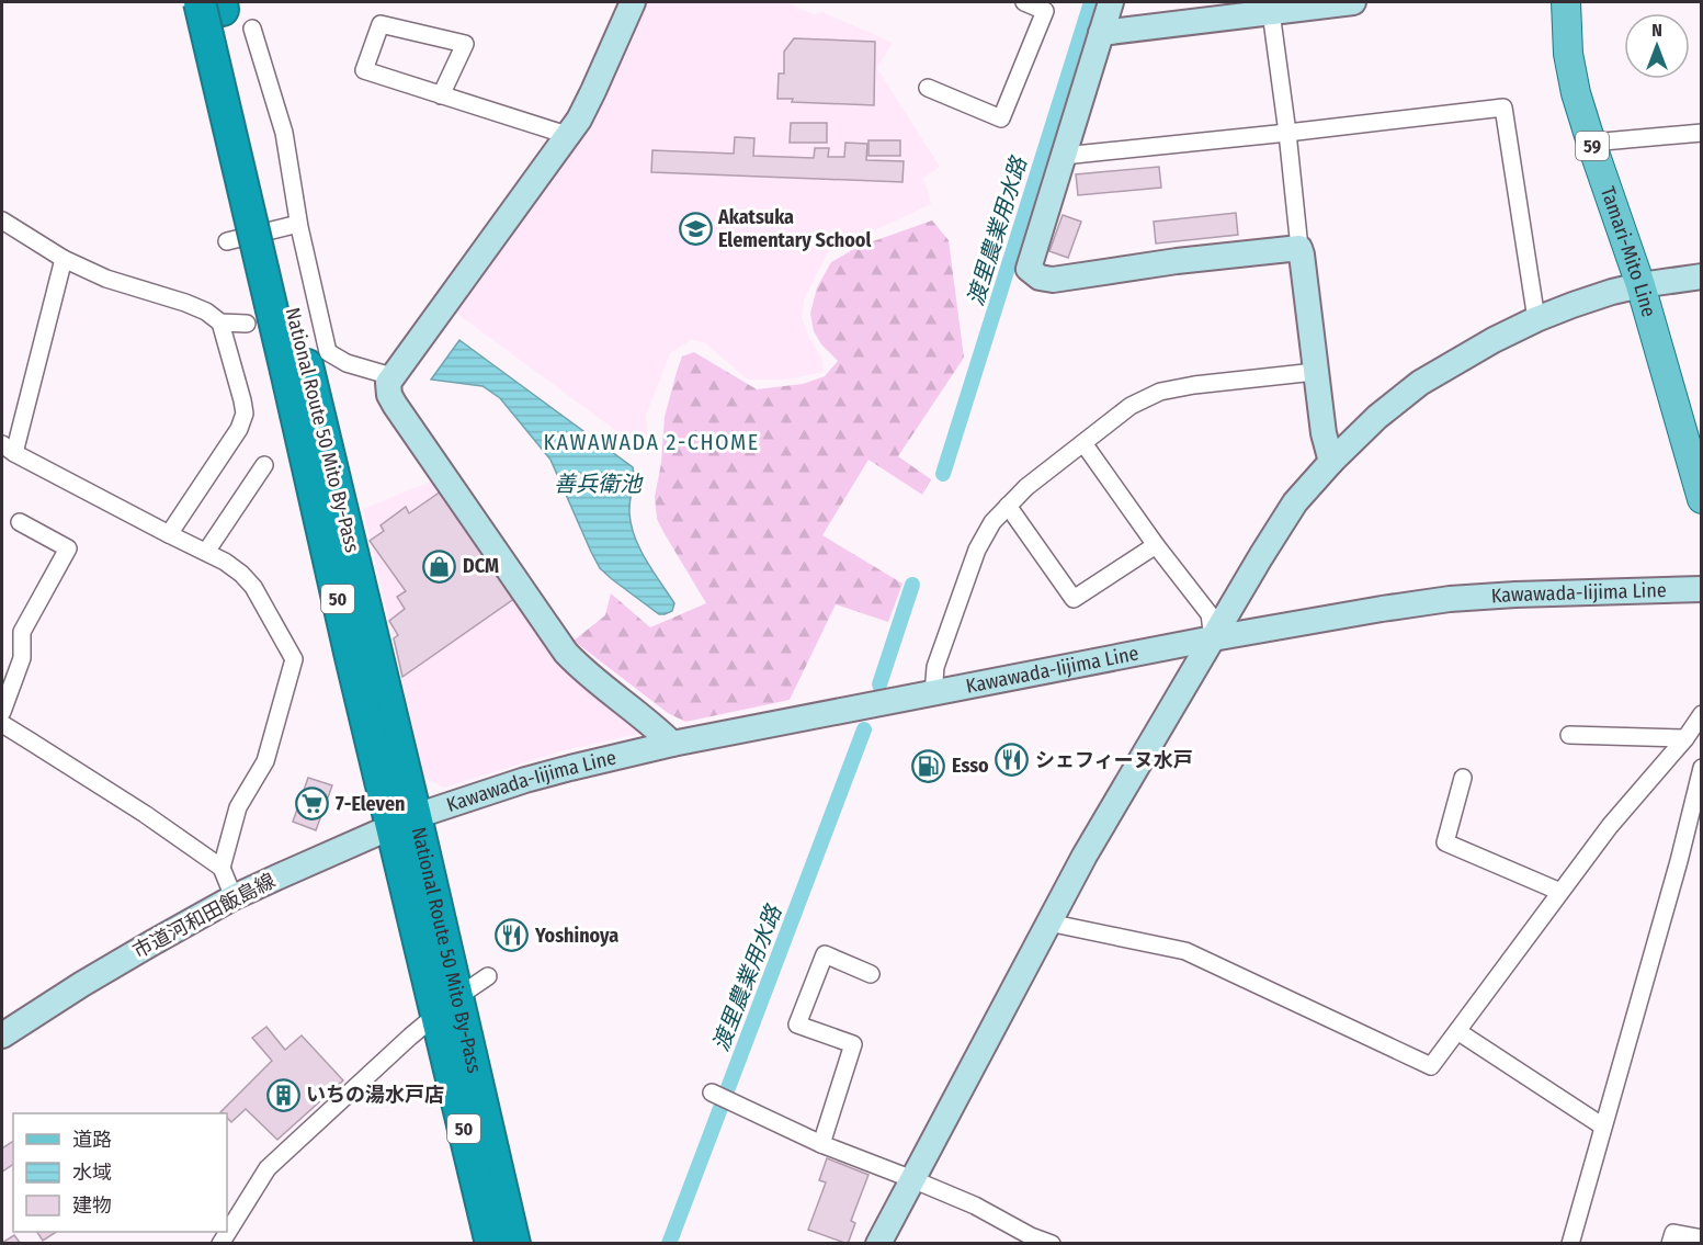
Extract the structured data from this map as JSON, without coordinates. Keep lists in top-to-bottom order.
{
  "streets": {
    "highway": ["National Route 50 Mito By-Pass", "50"],
    "main road": ["59", "Tamari-Mito Line"],
    "street": ["Kawawada-Iijima Line", "市道河和田飯島線"]
  },
  "crossings": [
    ["National Route 50 Mito By-Pass", "Kawawada-Iijima Line"],
    ["National Route 50 Mito By-Pass", "市道河和田飯島線"],
    ["Kawawada-Iijima Line", "市道河和田飯島線"]
  ],
  "districts": ["KAWAWADA 2-CHOME"],
  "water": ["渡里農業用水路", "善兵衛池"],
  "places": {
    "school or university": ["Akatsuka Elementary School"],
    "shop": ["DCM"],
    "restaurant": ["シェフィーヌ水戸", "Yoshinoya"],
    "fuel station": ["Esso"],
    "supermarket": ["7-Eleven"],
    "building": ["いちの湯水戸店"]
  },
  "legend": ["道路", "水域", "建物"],
  "north": "top"
}
